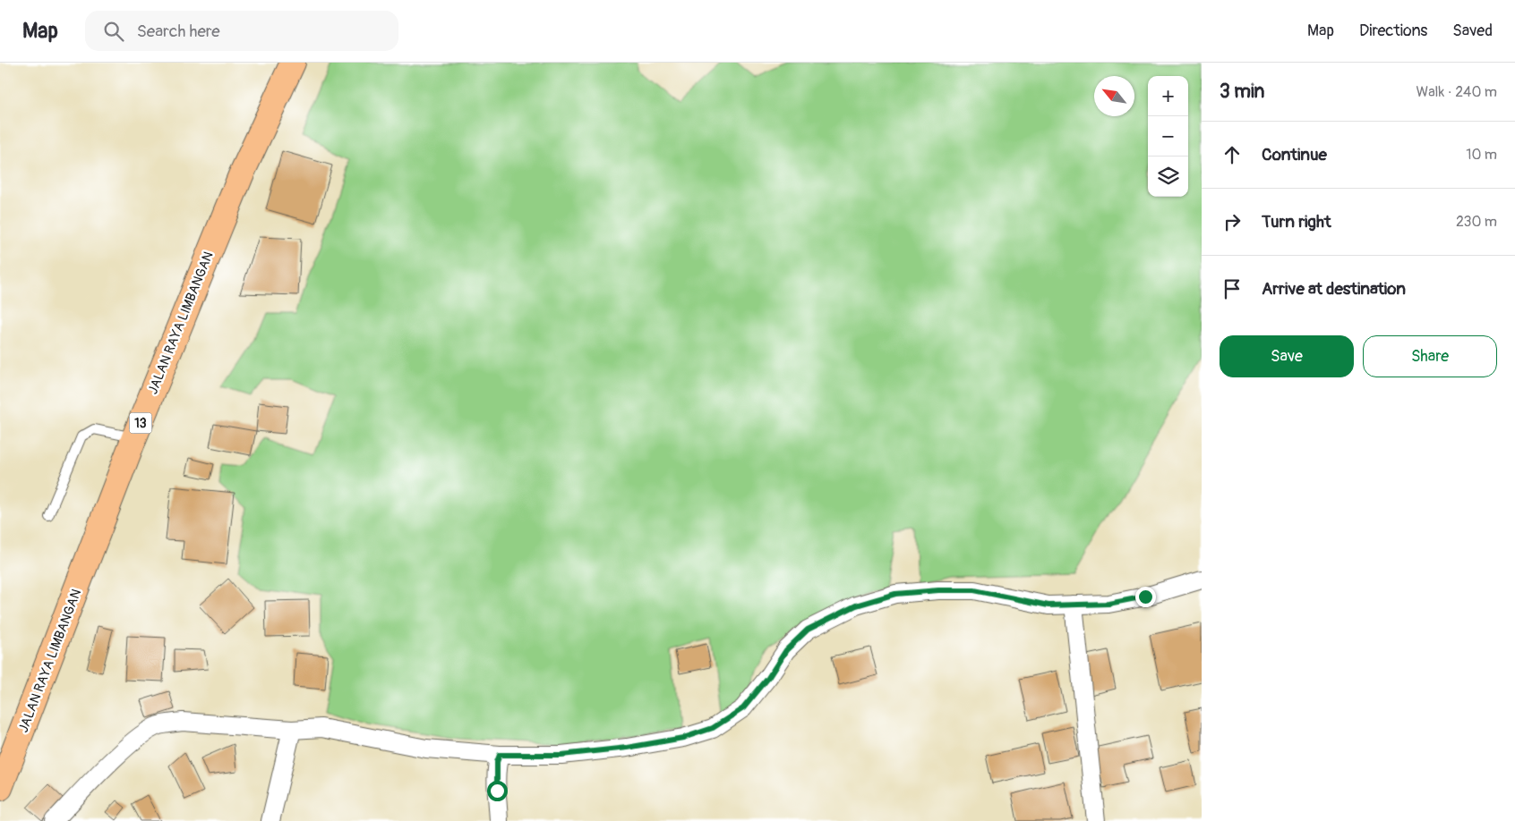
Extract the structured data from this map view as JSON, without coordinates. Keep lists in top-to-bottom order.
{
  "streets": {
    "highway": ["JALAN RAYA LIMBANGAN", "13"]
  },
  "north": "top left",
  "page": {
    "header": "Map",
    "search": "Search here",
    "nav": ["Map", "Directions", "Saved"],
    "heading": ["3 min", "Walk · 240 m"],
    "map_buttons": ["+", "−"],
    "list": [
      ["Continue", "10 m"],
      ["Turn right", "230 m"],
      "Arrive at destination"
    ],
    "buttons": ["Save", "Share"]
  }
}
